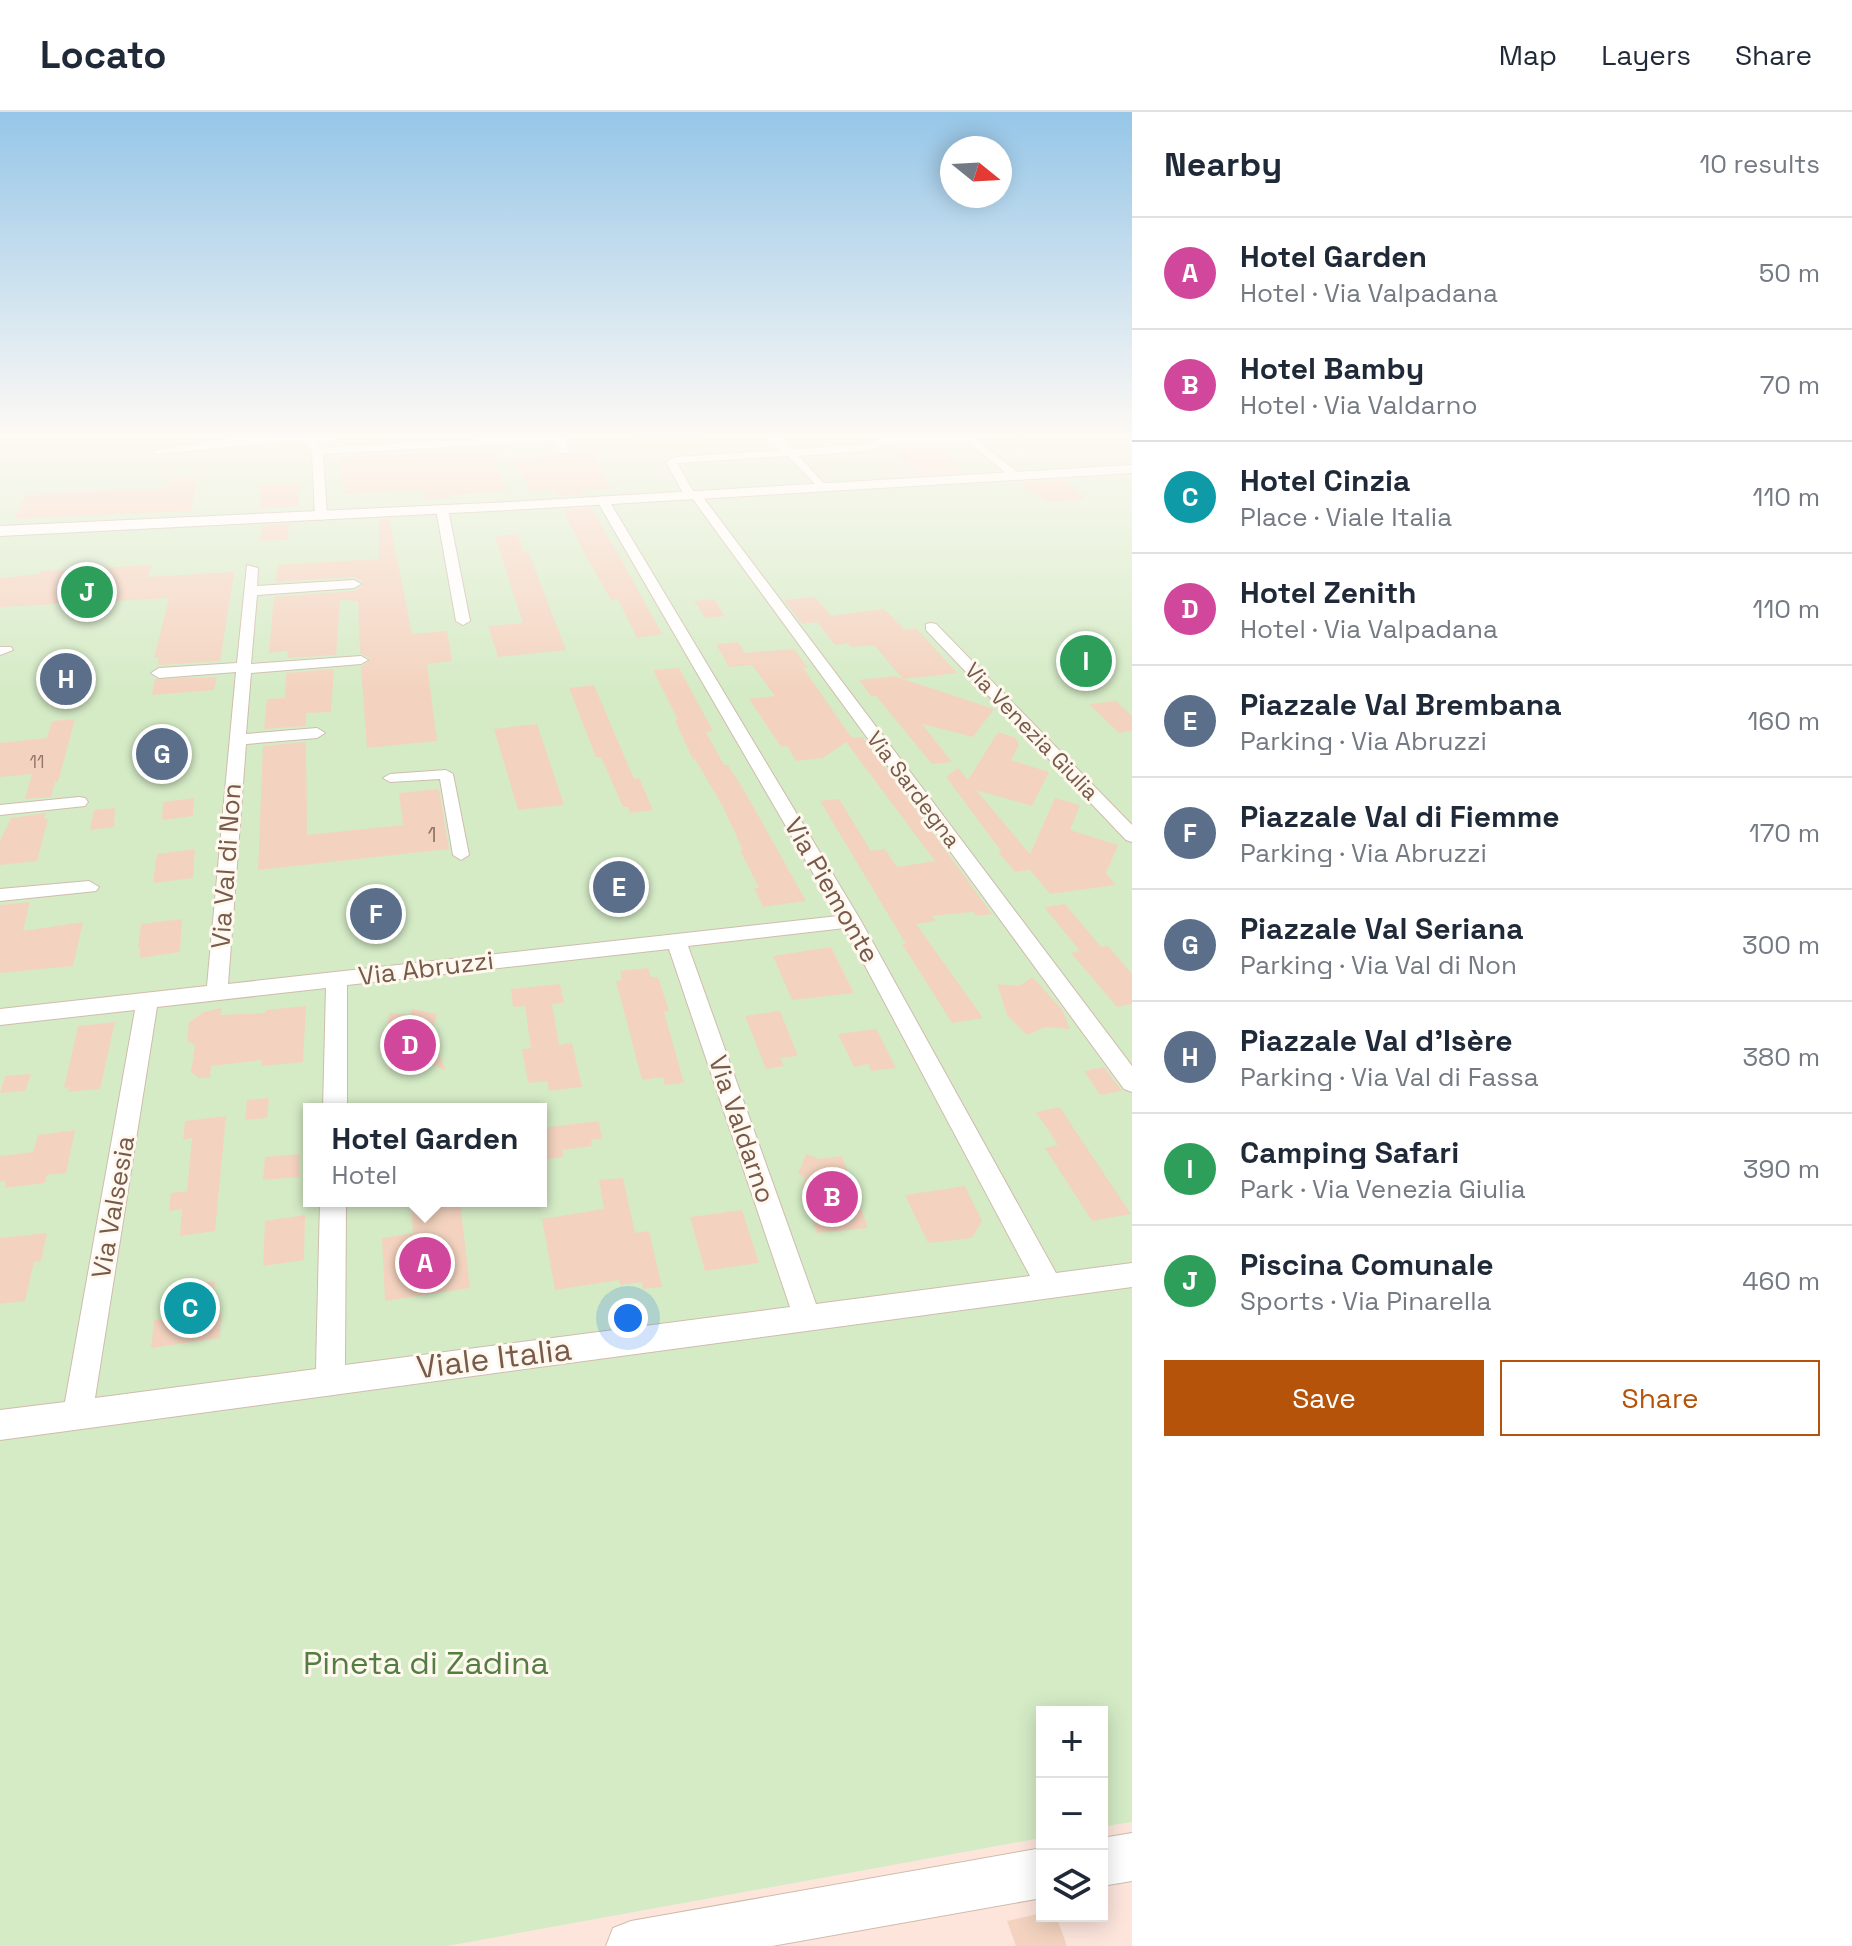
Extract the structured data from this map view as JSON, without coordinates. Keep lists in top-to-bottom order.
{
  "streets": {
    "street": [
      "Via Venezia Giulia",
      "Via Sardegna",
      "Via Val di Non",
      "Via Piemonte",
      "Via Abruzzi",
      "Via Valdarno",
      "Via Valsesia",
      "Viale Italia"
    ]
  },
  "crossings": [
    ["Via Val di Non", "Via Abruzzi"],
    ["Via Piemonte", "Via Abruzzi"],
    ["Via Piemonte", "Viale Italia"],
    ["Via Abruzzi", "Via Valdarno"],
    ["Via Abruzzi", "Via Valsesia"],
    ["Via Valdarno", "Viale Italia"],
    ["Via Valsesia", "Viale Italia"]
  ],
  "parks": ["Pineta di Zadina"],
  "house_numbers": ["11", "1"],
  "north": "right",
  "page": {
    "header": "Locato",
    "nav": ["Map", "Layers", "Share"],
    "heading": ["Nearby", "10 results"],
    "list": [
      {
        "mark": "A",
        "name": "Hotel Garden",
        "note": "Hotel · Via Valpadana",
        "value": "50 m"
      },
      {
        "mark": "B",
        "name": "Hotel Bamby",
        "note": "Hotel · Via Valdarno",
        "value": "70 m"
      },
      {
        "mark": "C",
        "name": "Hotel Cinzia",
        "note": "Place · Viale Italia",
        "value": "110 m"
      },
      {
        "mark": "D",
        "name": "Hotel Zenith",
        "note": "Hotel · Via Valpadana",
        "value": "110 m"
      },
      {
        "mark": "E",
        "name": "Piazzale Val Brembana",
        "note": "Parking · Via Abruzzi",
        "value": "160 m"
      },
      {
        "mark": "F",
        "name": "Piazzale Val di Fiemme",
        "note": "Parking · Via Abruzzi",
        "value": "170 m"
      },
      {
        "mark": "G",
        "name": "Piazzale Val Seriana",
        "note": "Parking · Via Val di Non",
        "value": "300 m"
      },
      {
        "mark": "H",
        "name": "Piazzale Val d'Isère",
        "note": "Parking · Via Val di Fassa",
        "value": "380 m"
      },
      {
        "mark": "I",
        "name": "Camping Safari",
        "note": "Park · Via Venezia Giulia",
        "value": "390 m"
      },
      {
        "mark": "J",
        "name": "Piscina Comunale",
        "note": "Sports · Via Pinarella",
        "value": "460 m"
      }
    ],
    "pins": [
      "J",
      "I",
      "H",
      "G",
      "E",
      "F",
      "D",
      "B",
      "A",
      "C"
    ],
    "popup": ["Hotel Garden", "Hotel"],
    "buttons": ["Save", "Share"],
    "map_buttons": ["+", "−"]
  }
}
